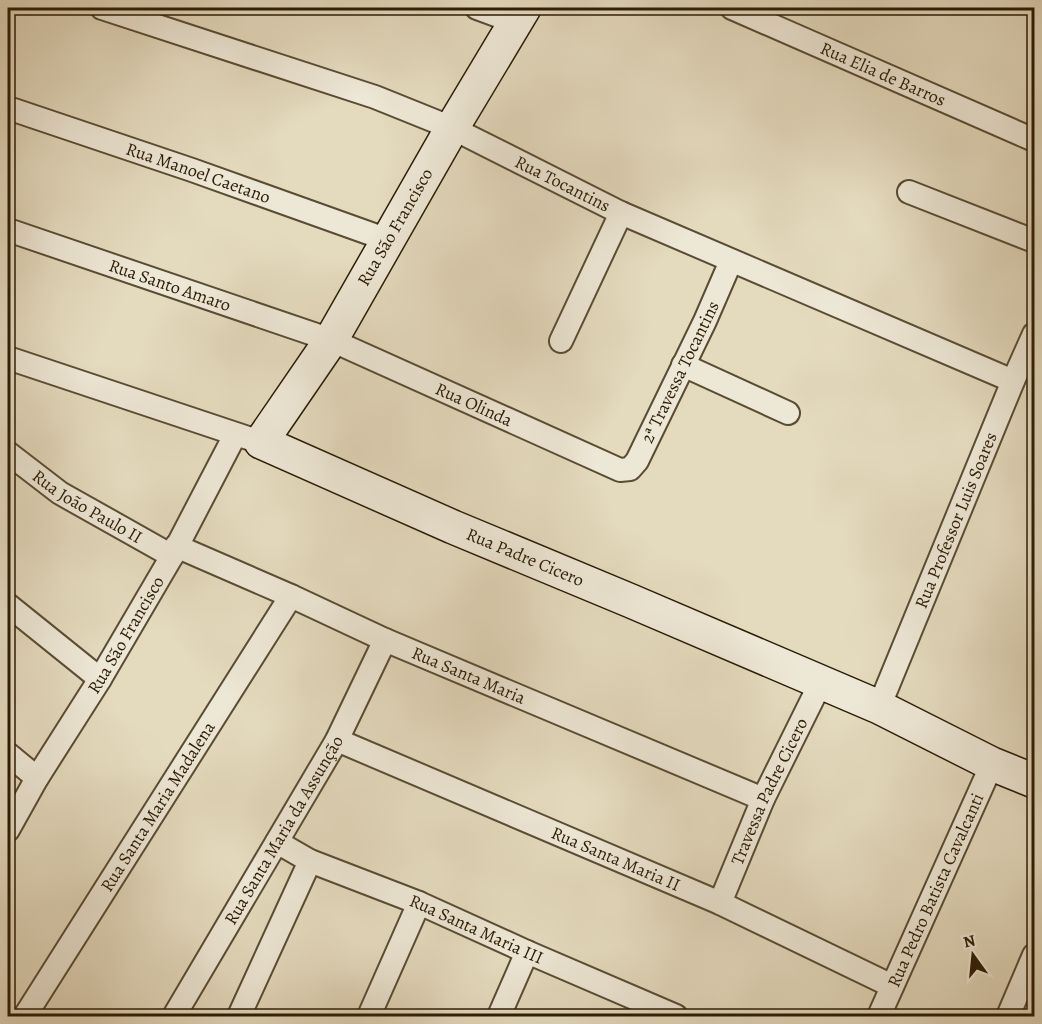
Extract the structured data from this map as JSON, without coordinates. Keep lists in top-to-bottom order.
{
  "streets": {
    "street": [
      "Rua Elia de Barros",
      "Rua Manoel Caetano",
      "Rua Tocantins",
      "Rua São Francisco",
      "Rua Santo Amaro",
      "2ª Travessa Tocantins",
      "Rua Olinda",
      "Rua João Paulo II",
      "Rua Professor Luis Soares",
      "Rua Padre Cicero",
      "Rua Santa Maria",
      "Travessa Padre Cicero",
      "Rua Santa Maria Madalena",
      "Rua Santa Maria da Assunção",
      "Rua Santa Maria II",
      "Rua Pedro Batista Cavalcanti",
      "Rua Santa Maria III"
    ]
  },
  "crossings": [
    ["Rua Manoel Caetano", "Rua São Francisco"],
    ["Rua Tocantins", "Rua São Francisco"],
    ["Rua Tocantins", "2ª Travessa Tocantins"],
    ["Rua Tocantins", "Rua Professor Luis Soares"],
    ["Rua São Francisco", "Rua Santo Amaro"],
    ["Rua São Francisco", "Rua Olinda"],
    ["Rua São Francisco", "Rua João Paulo II"],
    ["Rua São Francisco", "Rua Padre Cicero"],
    ["Rua São Francisco", "Rua Santa Maria"],
    ["Rua Santo Amaro", "Rua Olinda"],
    ["2ª Travessa Tocantins", "Rua Olinda"],
    ["Rua João Paulo II", "Rua Santa Maria"],
    ["Rua Professor Luis Soares", "Rua Padre Cicero"],
    ["Rua Padre Cicero", "Travessa Padre Cicero"],
    ["Rua Padre Cicero", "Rua Pedro Batista Cavalcanti"],
    ["Rua Santa Maria", "Travessa Padre Cicero"],
    ["Rua Santa Maria", "Rua Santa Maria Madalena"],
    ["Rua Santa Maria", "Rua Santa Maria da Assunção"],
    ["Travessa Padre Cicero", "Rua Santa Maria II"],
    ["Rua Santa Maria da Assunção", "Rua Santa Maria II"],
    ["Rua Santa Maria da Assunção", "Rua Santa Maria III"],
    ["Rua Santa Maria II", "Rua Pedro Batista Cavalcanti"]
  ],
  "north": "top"
}
